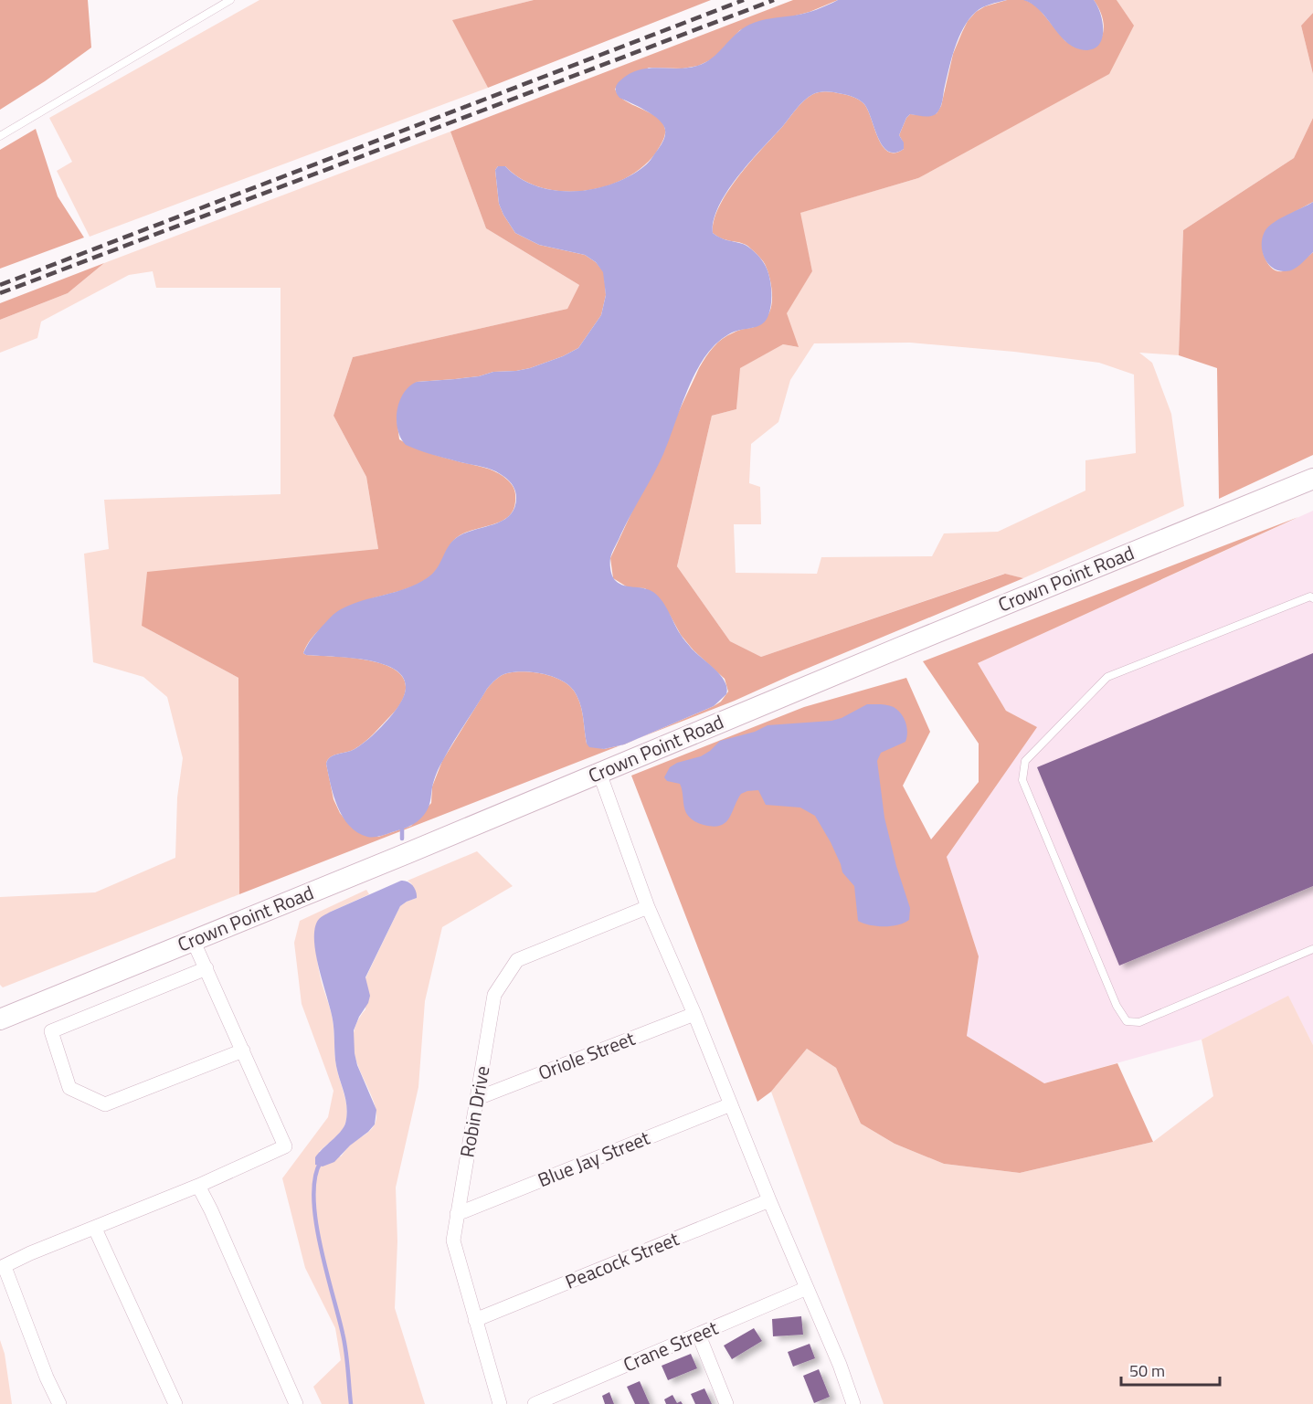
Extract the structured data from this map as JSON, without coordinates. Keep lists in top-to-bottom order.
{
  "streets": {
    "main road": ["Crown Point Road"],
    "street": [
      "Oriole Street",
      "Robin Drive",
      "Blue Jay Street",
      "Peacock Street",
      "Crane Street"
    ]
  },
  "crossings": [
    ["Oriole Street", "Robin Drive"],
    ["Robin Drive", "Blue Jay Street"],
    ["Robin Drive", "Peacock Street"]
  ],
  "scale_bar": "50 m"
}
